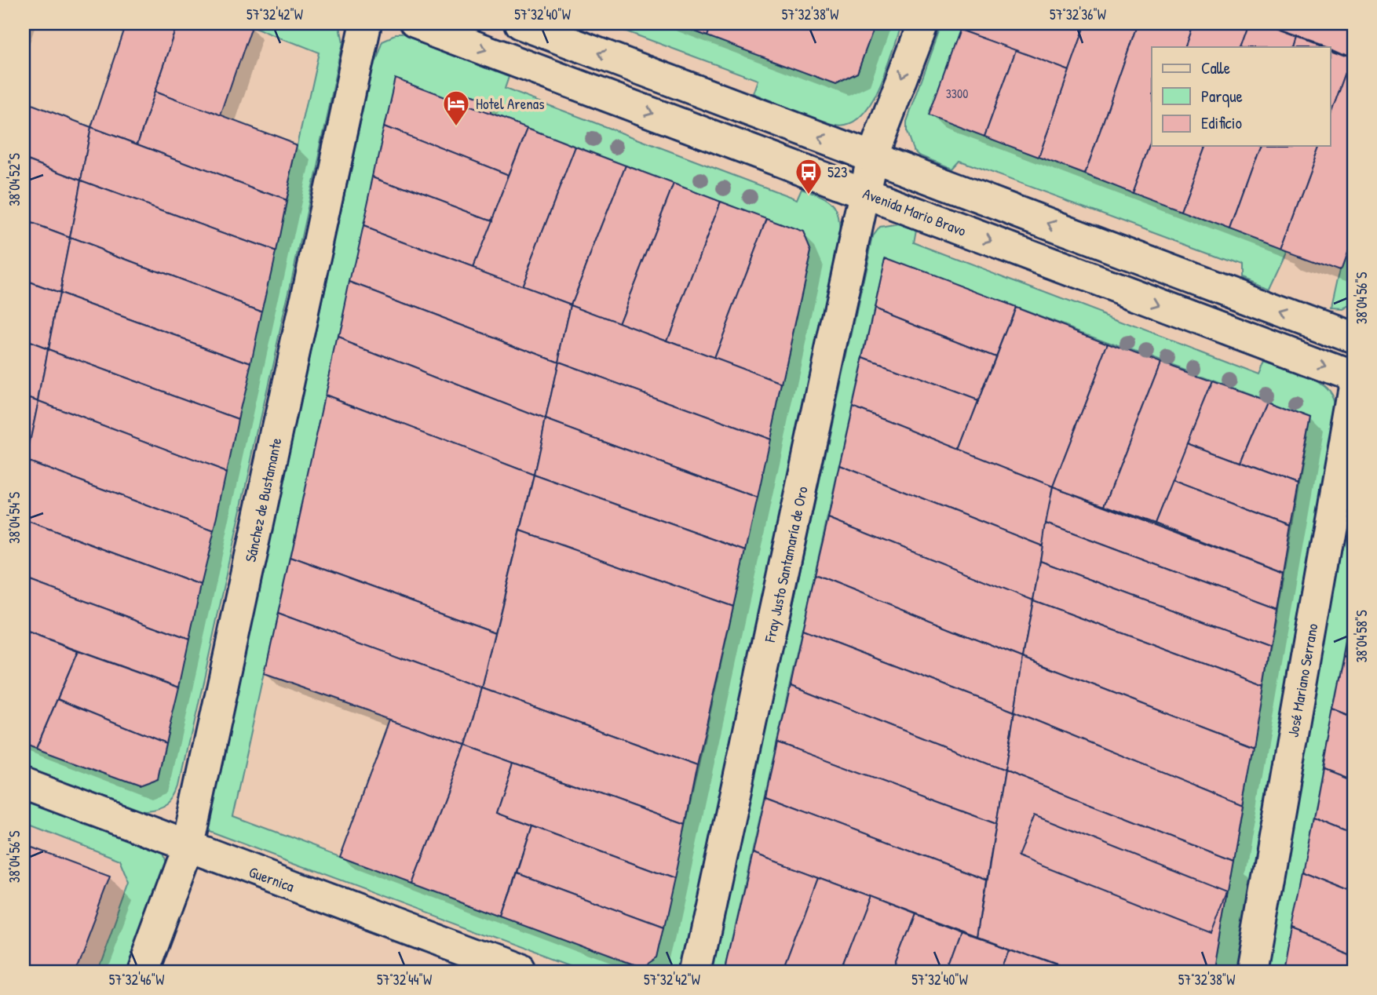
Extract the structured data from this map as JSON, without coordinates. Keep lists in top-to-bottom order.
{
  "streets": {
    "street": [
      "Avenida Mario Bravo",
      "Sánchez de Bustamante",
      "Fray Justo Santamaría de Oro",
      "José Mariano Serrano",
      "Guernica"
    ]
  },
  "crossings": [
    ["Avenida Mario Bravo", "Fray Justo Santamaría de Oro"],
    ["Sánchez de Bustamante", "Guernica"]
  ],
  "places": {
    "hotel": ["Hotel Arenas"],
    "bus stop": ["523"]
  },
  "house_numbers": ["3300"],
  "legend": ["Calle", "Parque", "Edificio"],
  "coordinates": [
    "57°32'42\"W",
    "57°32'40\"W",
    "57°32'38\"W",
    "57°32'36\"W",
    "38°04'52\"S",
    "38°04'56\"S",
    "38°04'54\"S",
    "38°04'58\"S",
    "57°32'46\"W",
    "57°32'44\"W"
  ]
}
